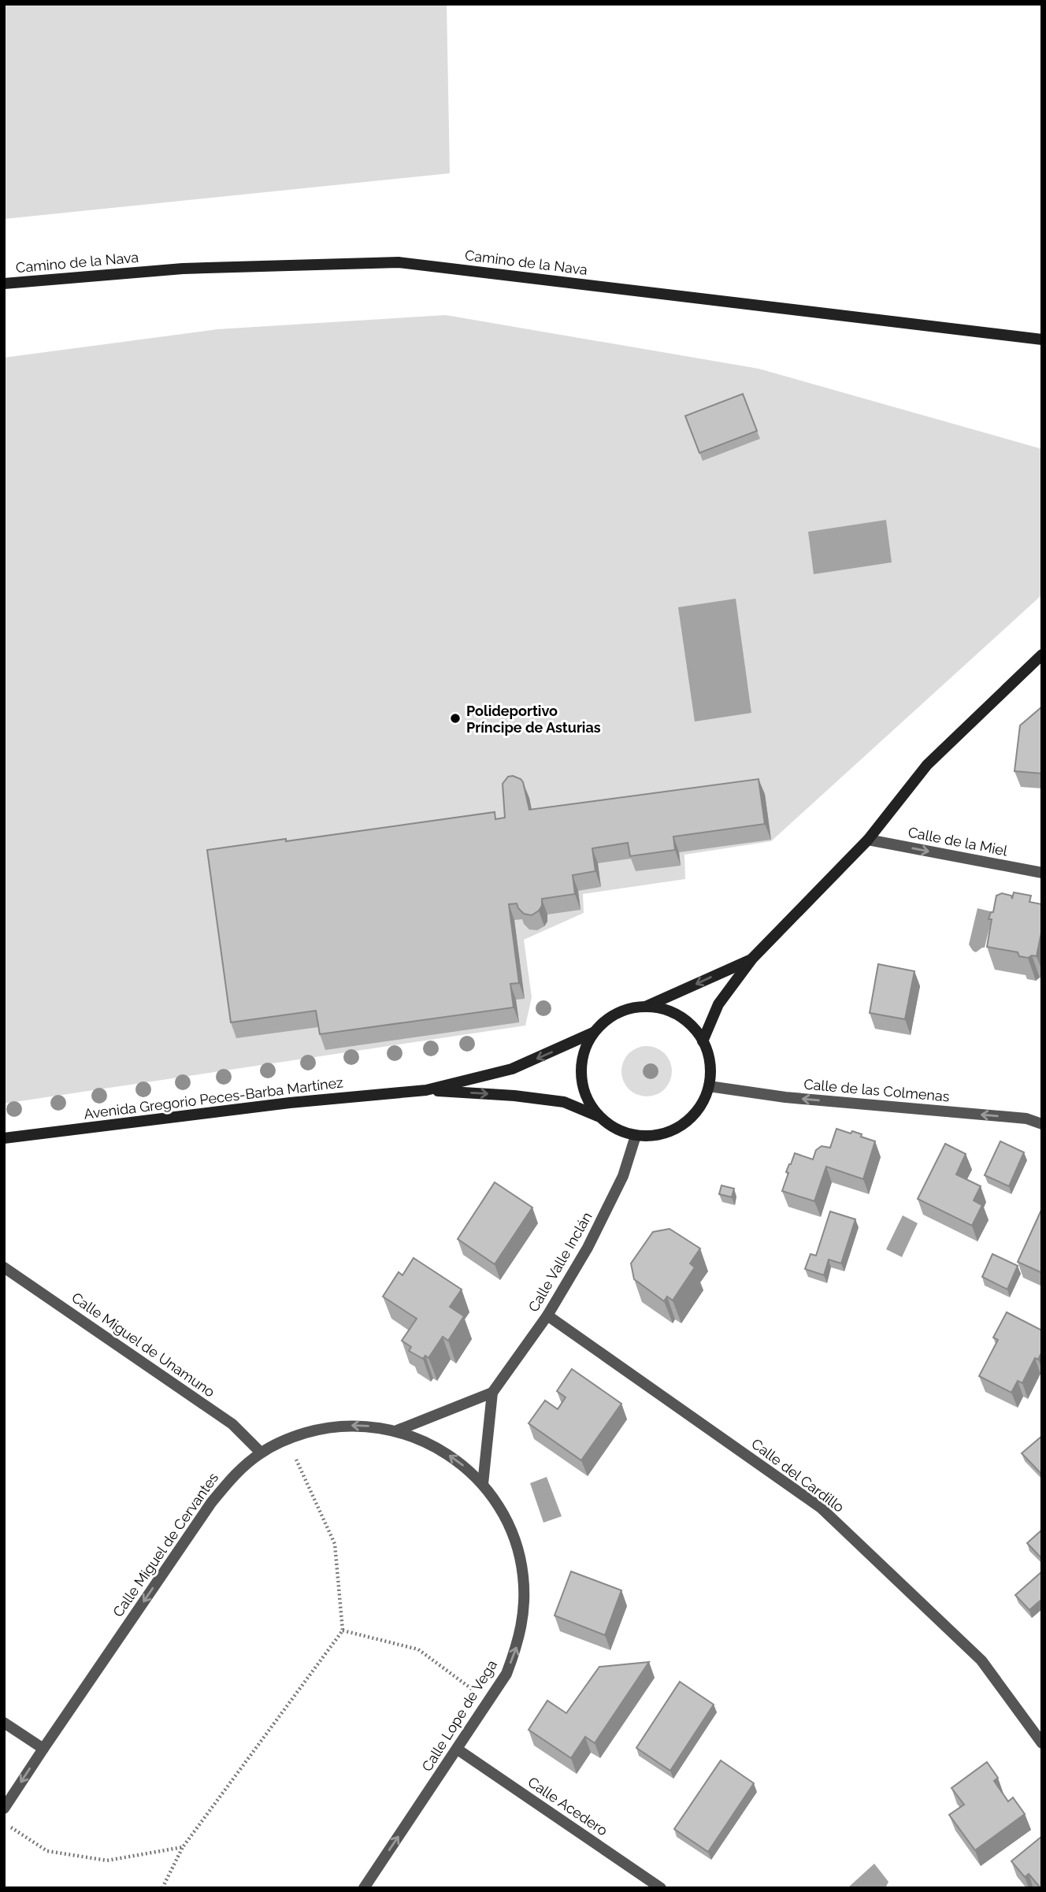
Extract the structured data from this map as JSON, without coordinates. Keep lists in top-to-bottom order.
{
  "streets": {
    "street": [
      "Camino de la Nava",
      "Calle de la Miel",
      "Calle de las Colmenas",
      "Avenida Gregorio Peces-Barba Martínez",
      "Calle Valle Inclán",
      "Calle Miguel de Unamuno",
      "Calle del Cardillo",
      "Calle Miguel de Cervantes",
      "Calle Lope de Vega",
      "Calle Acedero"
    ]
  },
  "crossings": [
    ["Calle de las Colmenas", "Avenida Gregorio Peces-Barba Martínez"],
    ["Calle de las Colmenas", "Calle Valle Inclán"],
    ["Avenida Gregorio Peces-Barba Martínez", "Calle Valle Inclán"],
    ["Calle Valle Inclán", "Calle del Cardillo"],
    ["Calle Valle Inclán", "Calle Lope de Vega"],
    ["Calle Miguel de Unamuno", "Calle Miguel de Cervantes"],
    ["Calle Miguel de Cervantes", "Calle Lope de Vega"],
    ["Calle Lope de Vega", "Calle Acedero"]
  ],
  "one_way": [
    "Calle de la Miel",
    "Calle de las Colmenas",
    "Calle Miguel de Cervantes",
    "Calle Lope de Vega"
  ],
  "places": ["Polideportivo Príncipe de Asturias"]
}
